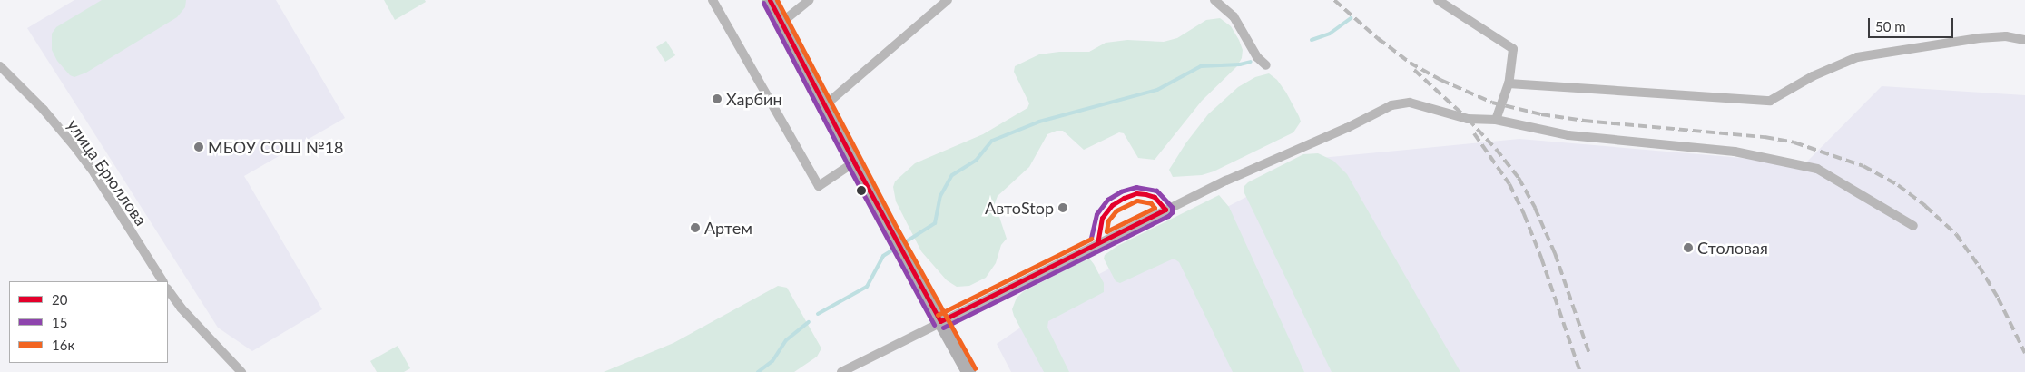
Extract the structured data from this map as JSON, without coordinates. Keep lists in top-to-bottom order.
{
  "streets": {
    "street": ["улица Брюллова"]
  },
  "places": [
    "Харбин",
    "МБОУ СОШ №18",
    "АвтоStop",
    "Артем",
    "Столовая"
  ],
  "lines": ["transit line 20", "transit line 16к", "transit line 15"],
  "legend": ["20", "15", "16к"],
  "scale_bar": "50 m"
}
